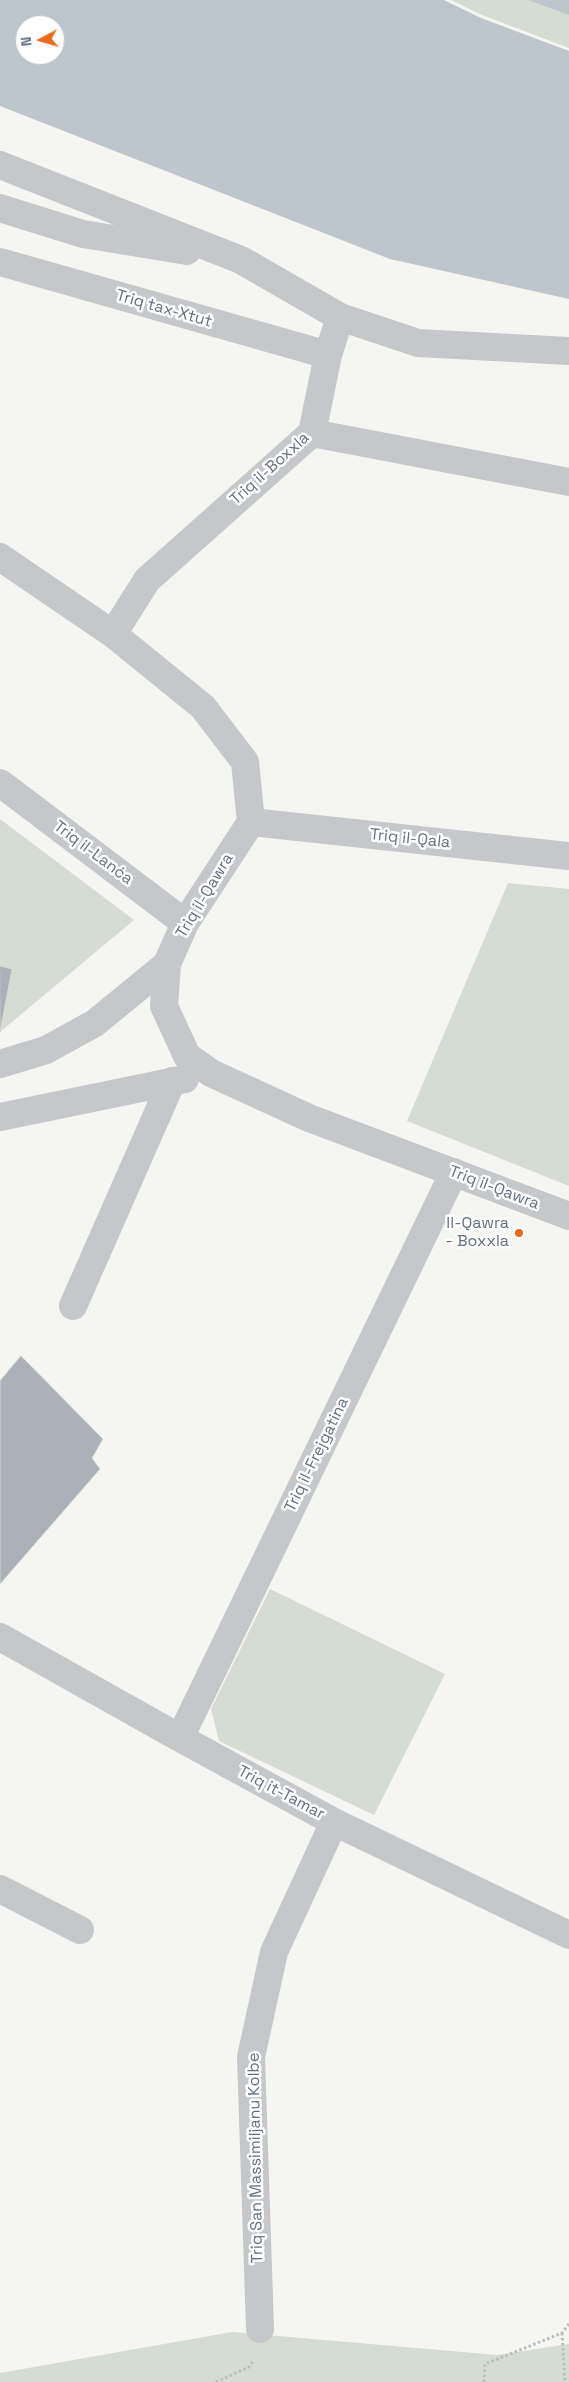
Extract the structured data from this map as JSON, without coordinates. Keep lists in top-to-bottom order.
{
  "streets": {
    "street": [
      "Triq tax-Xtut",
      "Triq il-Boxxla",
      "Triq il-Qala",
      "Triq il-Lanċa",
      "Triq il-Qawra",
      "Triq il-Frejgatina",
      "Triq it-Tamar",
      "Triq San Massimiljanu Kolbe"
    ]
  },
  "crossings": [
    ["Triq tax-Xtut", "Triq il-Boxxla"],
    ["Triq il-Qala", "Triq il-Qawra"],
    ["Triq il-Lanċa", "Triq il-Qawra"],
    ["Triq il-Qawra", "Triq il-Frejgatina"],
    ["Triq il-Frejgatina", "Triq it-Tamar"],
    ["Triq it-Tamar", "Triq San Massimiljanu Kolbe"]
  ],
  "places": ["Il-Qawra - Boxxla"],
  "north": "left"
}
